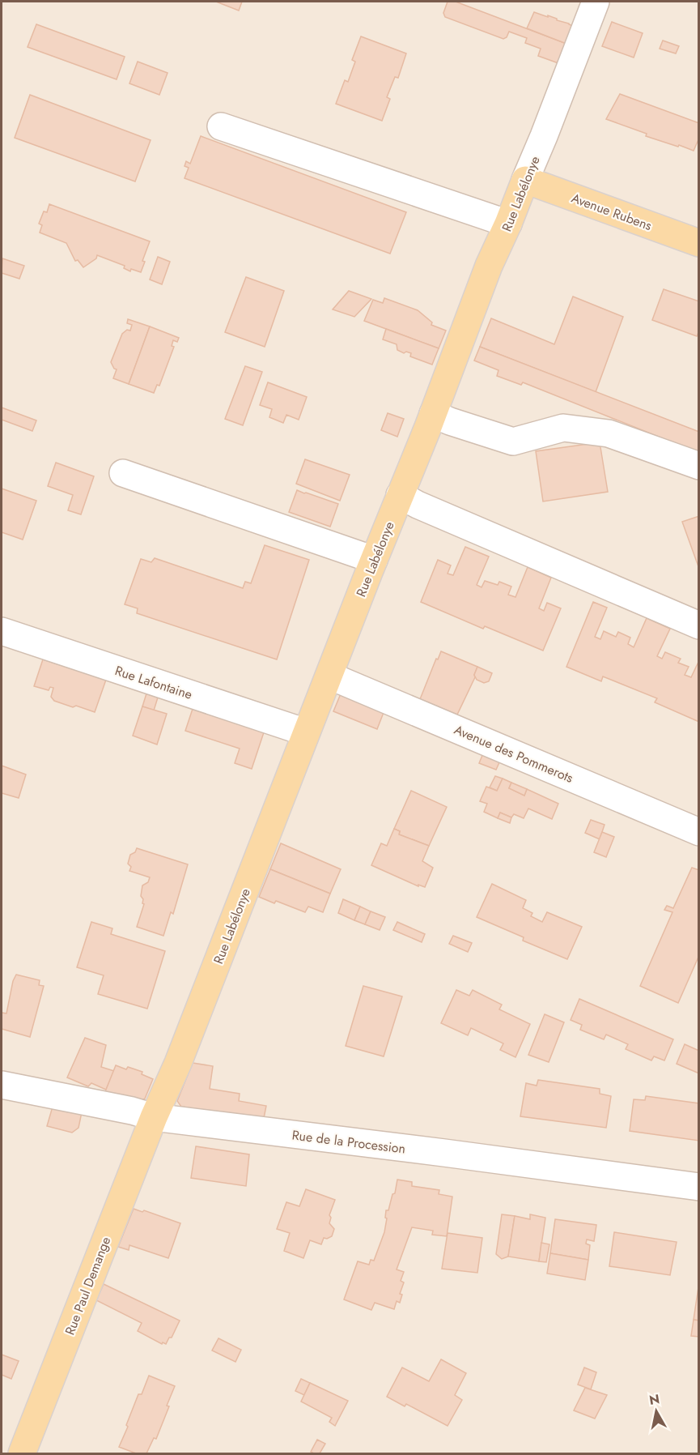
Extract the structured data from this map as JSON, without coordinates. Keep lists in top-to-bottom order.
{
  "streets": {
    "main road": ["Rue Labélonye", "Avenue Rubens", "Rue Paul Demange"],
    "street": ["Rue Lafontaine", "Avenue des Pommerots", "Rue de la Procession"]
  },
  "crossings": [
    ["Rue Labélonye", "Avenue Rubens"],
    ["Rue Labélonye", "Rue Lafontaine"],
    ["Rue Labélonye", "Avenue des Pommerots"],
    ["Rue Labélonye", "Rue de la Procession"],
    ["Rue Labélonye", "Rue Paul Demange"],
    ["Rue de la Procession", "Rue Paul Demange"]
  ],
  "north": "top"
}
